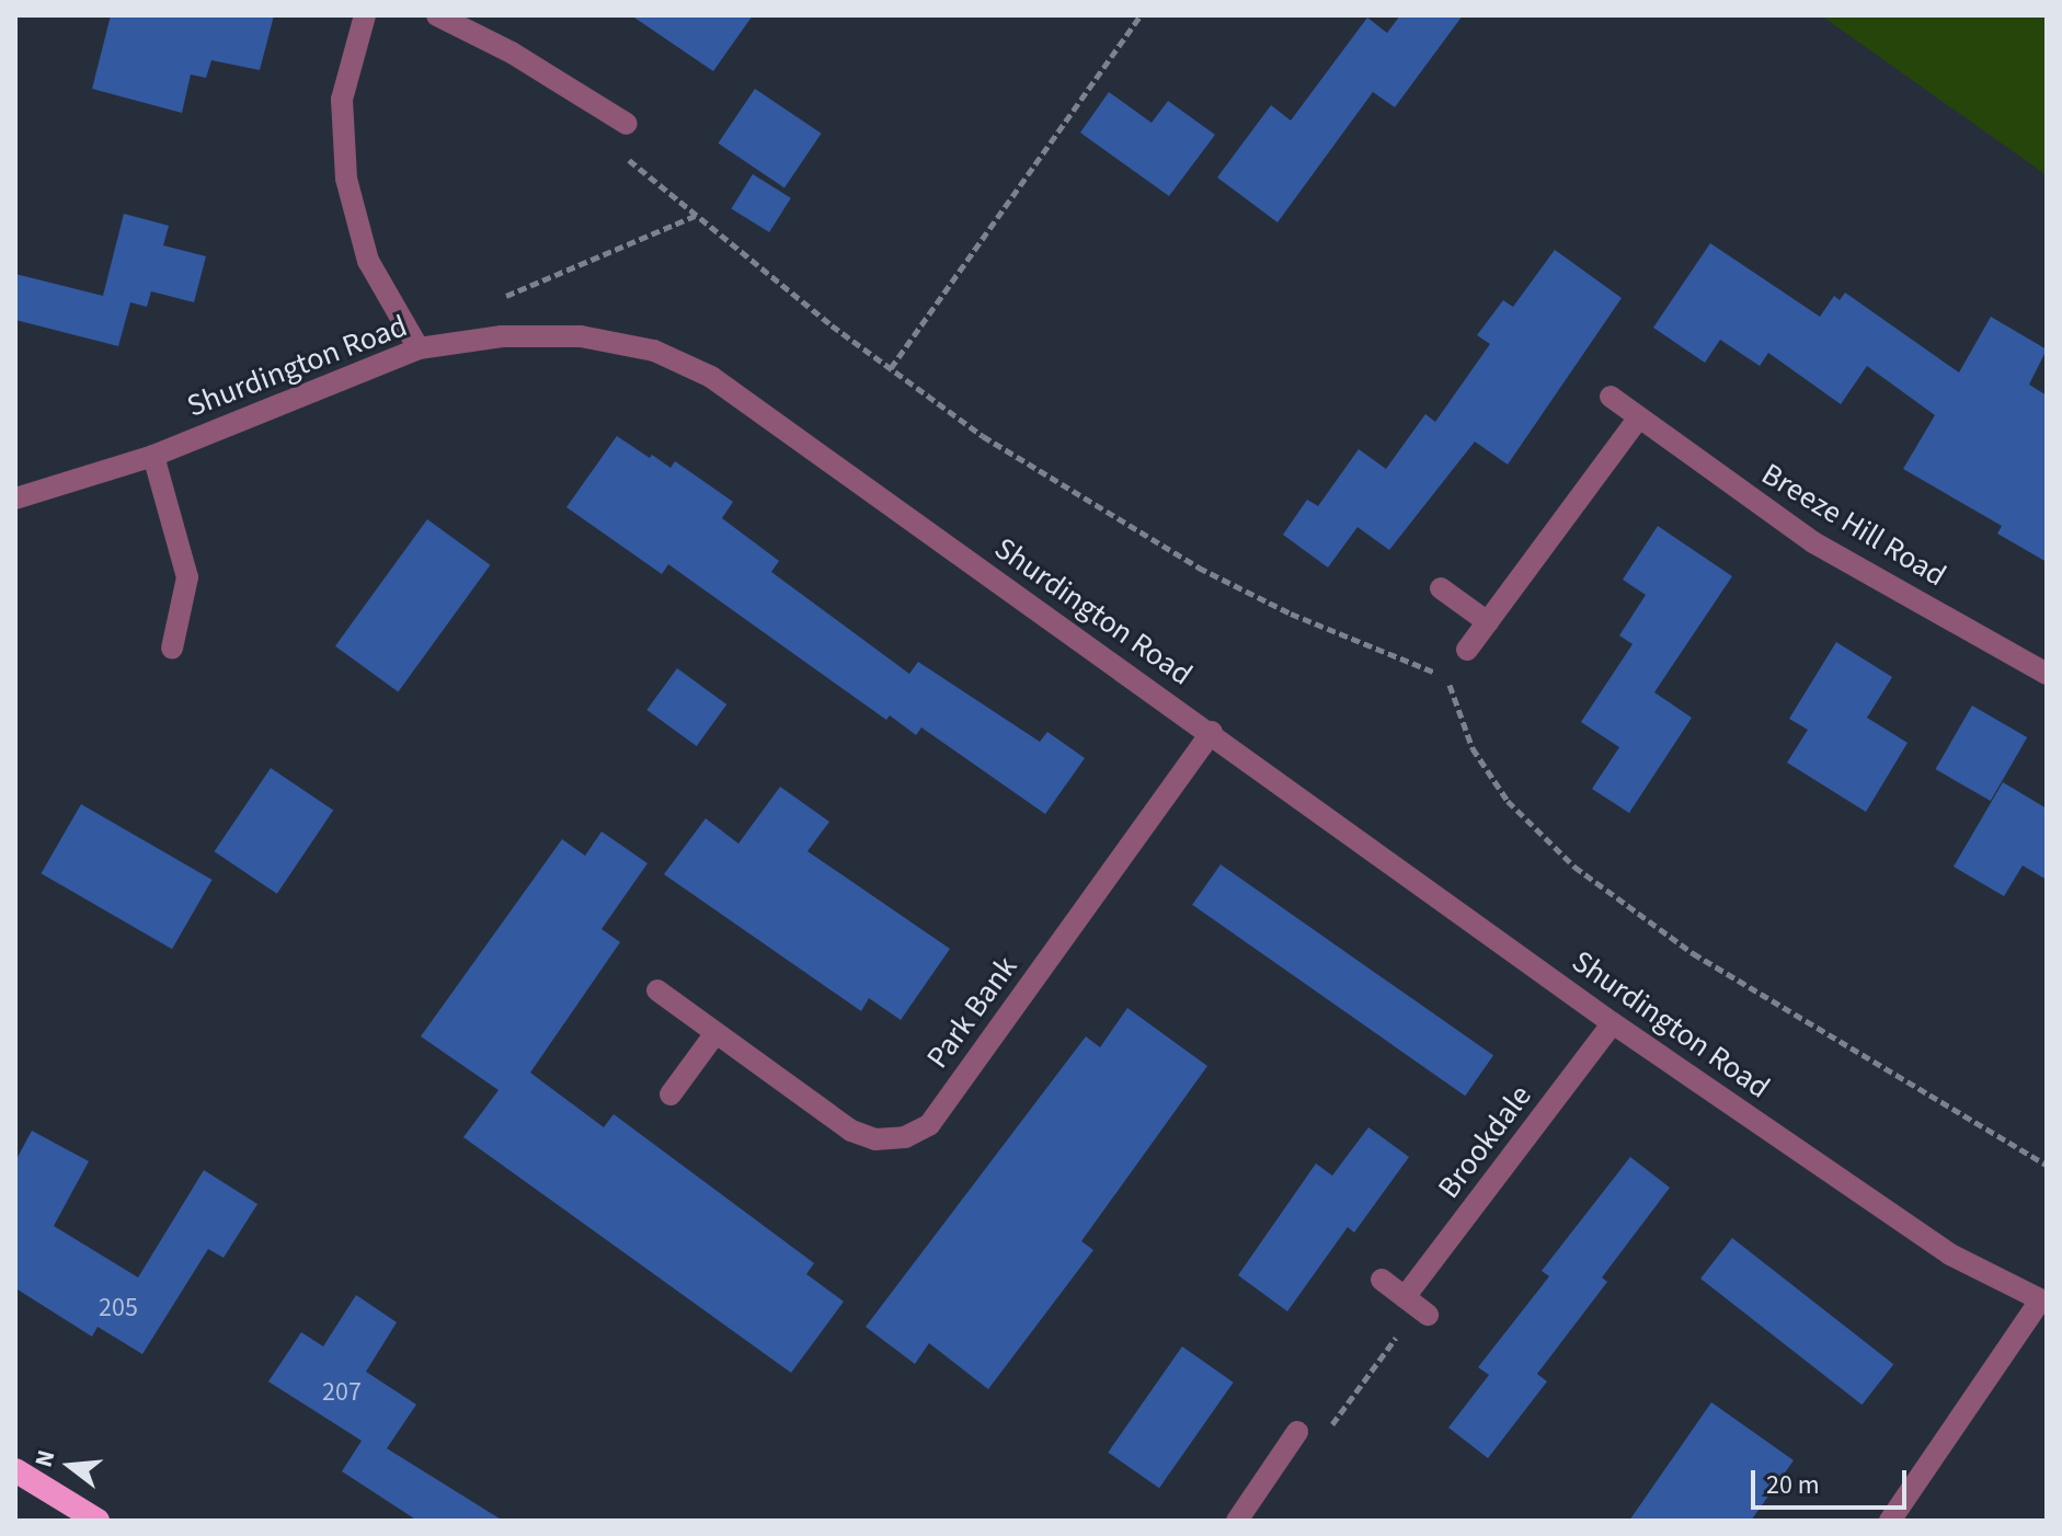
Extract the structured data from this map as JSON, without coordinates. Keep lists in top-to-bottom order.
{
  "streets": {
    "street": [
      "Shurdington Road",
      "Breeze Hill Road",
      "Park Bank",
      "Brookdale"
    ]
  },
  "crossings": [
    ["Shurdington Road", "Park Bank"],
    ["Shurdington Road", "Brookdale"]
  ],
  "house_numbers": ["205", "207"],
  "scale_bar": "20 m",
  "north": "left"
}
